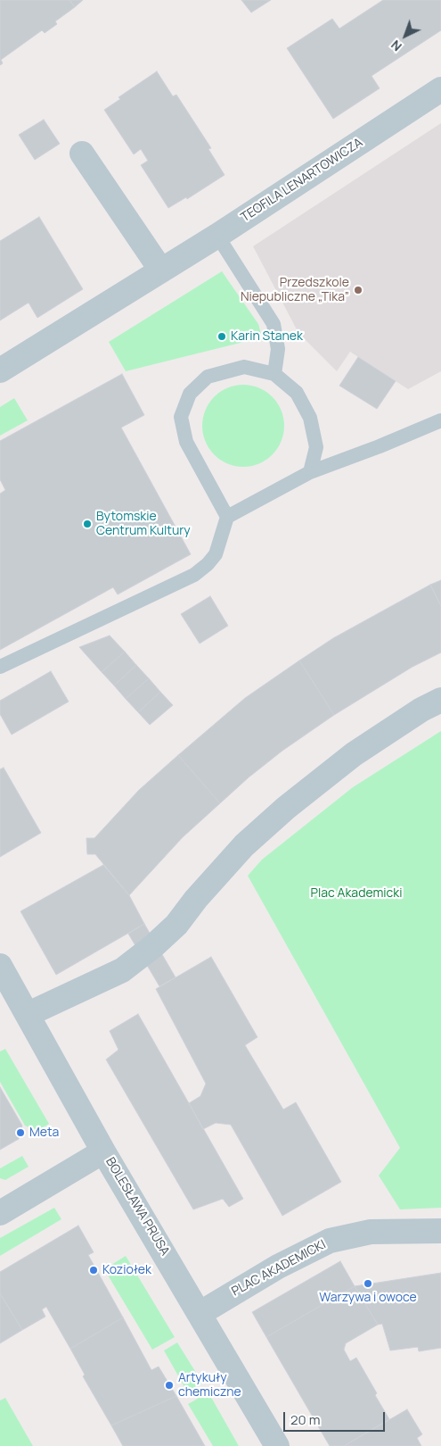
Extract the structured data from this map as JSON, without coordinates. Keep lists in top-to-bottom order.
{
  "streets": {
    "street": ["TEOFILA LENARTOWICZA", "BOLESŁAWA PRUSA", "PLAC AKADEMICKI"]
  },
  "crossings": [
    ["BOLESŁAWA PRUSA", "PLAC AKADEMICKI"]
  ],
  "parks": ["Plac Akademicki"],
  "places": [
    "Przedszkole Niepubliczne „Tika”",
    "Karin Stanek",
    "Bytomskie Centrum Kultury",
    "Meta",
    "Koziołek",
    "Warzywa i owoce",
    "Artykuły chemiczne"
  ],
  "scale_bar": "20 m",
  "north": "bottom left"
}
